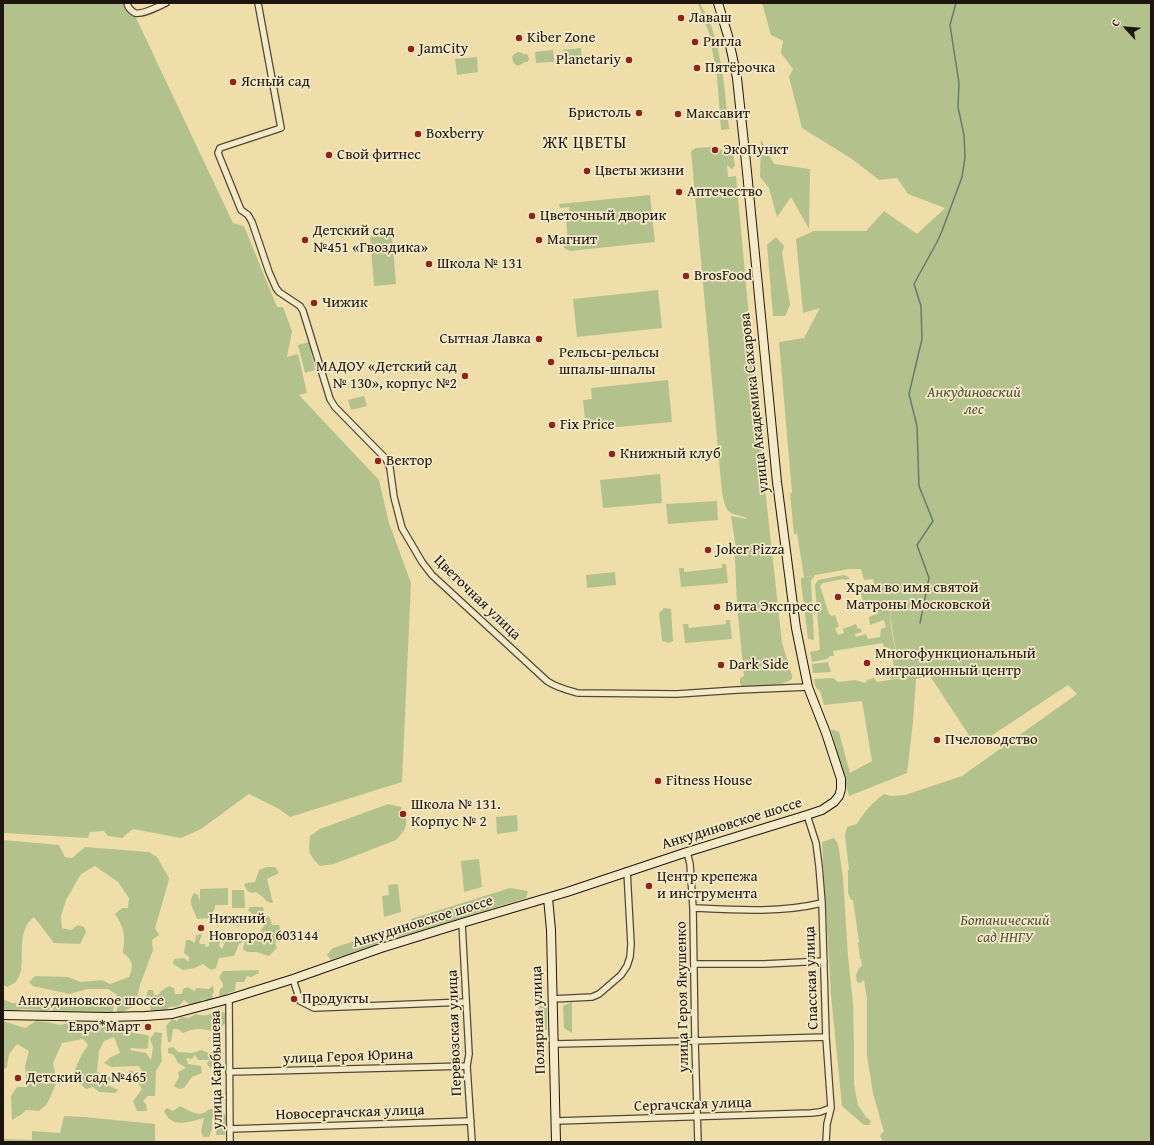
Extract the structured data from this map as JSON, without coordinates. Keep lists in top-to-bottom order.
{
  "streets": {
    "main road": ["улица Академика Сахарова", "Анкудиновское шоссе", "Полярная улица"],
    "street": [
      "Цветочная улица",
      "Спасская улица",
      "улица Героя Якушенко",
      "Перевозская улица",
      "улица Героя Юрина",
      "улица Карбышева",
      "Сергачская улица",
      "Новосергачская улица"
    ]
  },
  "crossings": [
    ["улица Академика Сахарова", "Цветочная улица"],
    ["улица Академика Сахарова", "Анкудиновское шоссе"],
    ["Анкудиновское шоссе", "Спасская улица"],
    ["Анкудиновское шоссе", "улица Героя Якушенко"],
    ["Анкудиновское шоссе", "Полярная улица"],
    ["Анкудиновское шоссе", "Перевозская улица"],
    ["Анкудиновское шоссе", "улица Карбышева"],
    ["Спасская улица", "Сергачская улица"],
    ["улица Героя Якушенко", "Сергачская улица"],
    ["Полярная улица", "Сергачская улица"],
    ["Перевозская улица", "улица Героя Юрина"],
    ["Перевозская улица", "Новосергачская улица"],
    ["улица Героя Юрина", "улица Карбышева"],
    ["улица Карбышева", "Новосергачская улица"]
  ],
  "districts": ["ЖК ЦВЕТЫ"],
  "parks": ["Анкудиновский лес", "Ботанический сад ННГУ"],
  "places": [
    "Лаваш",
    "Kiber Zone",
    "Ригла",
    "JamCity",
    "Planetariy",
    "Пятёрочка",
    "Ясный сад",
    "Бристоль",
    "Максавит",
    "Boxberry",
    "ЭкоПункт",
    "Свой фитнес",
    "Цветы жизни",
    "Аптечество",
    "Цветочный дворик",
    "Детский сад №451 «Гвоздика»",
    "Магнит",
    "Школа № 131",
    "BrosFood",
    "Чижик",
    "Сытная Лавка",
    "Рельсы-рельсы шпалы-шпалы",
    "МАДОУ «Детский сад № 130», корпус №2",
    "Fix Price",
    "Книжный клуб",
    "Вектор",
    "Joker Pizza",
    "Храм во имя святой Матроны Московской",
    "Вита Экспресс",
    "Многофункциональный миграционный центр",
    "Dark Side",
    "Пчеловодство",
    "Fitness House",
    "Школа № 131. Корпус № 2",
    "Центр крепежа и инструмента",
    "Нижний Новгород 603144",
    "Продукты",
    "Евро*Март",
    "Детский сад №465"
  ],
  "north": "top left"
}
